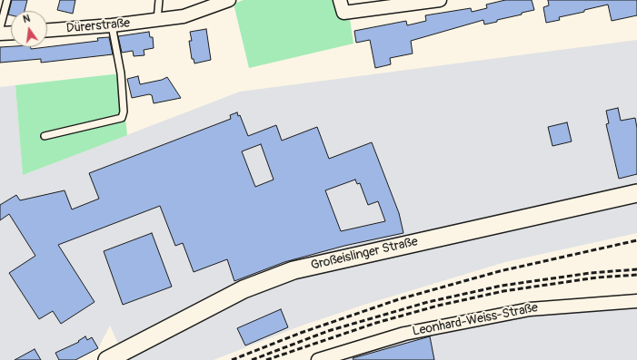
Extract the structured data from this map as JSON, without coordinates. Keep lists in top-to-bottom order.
{
  "streets": {
    "main road": ["Großeislinger Straße"],
    "street": ["Dürerstraße", "Leonhard-Weiss-Straße"]
  },
  "north": "top"
}
